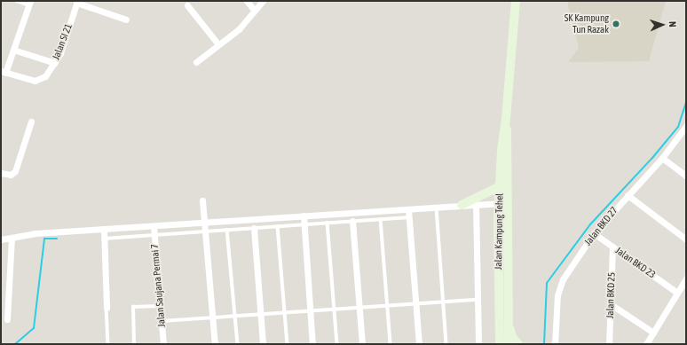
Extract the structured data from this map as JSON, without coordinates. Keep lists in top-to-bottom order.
{
  "streets": {
    "main road": ["Jalan Kampung Tehel"],
    "street": [
      "Jalan SI 21",
      "Jalan BKD 27",
      "Jalan BKD 23",
      "Jalan Saujana Permai 7",
      "Jalan BKD 25"
    ]
  },
  "crossings": [
    ["Jalan BKD 27", "Jalan BKD 23"],
    ["Jalan BKD 23", "Jalan BKD 25"]
  ],
  "places": ["SK Kampung Tun Razak"],
  "north": "right"
}
